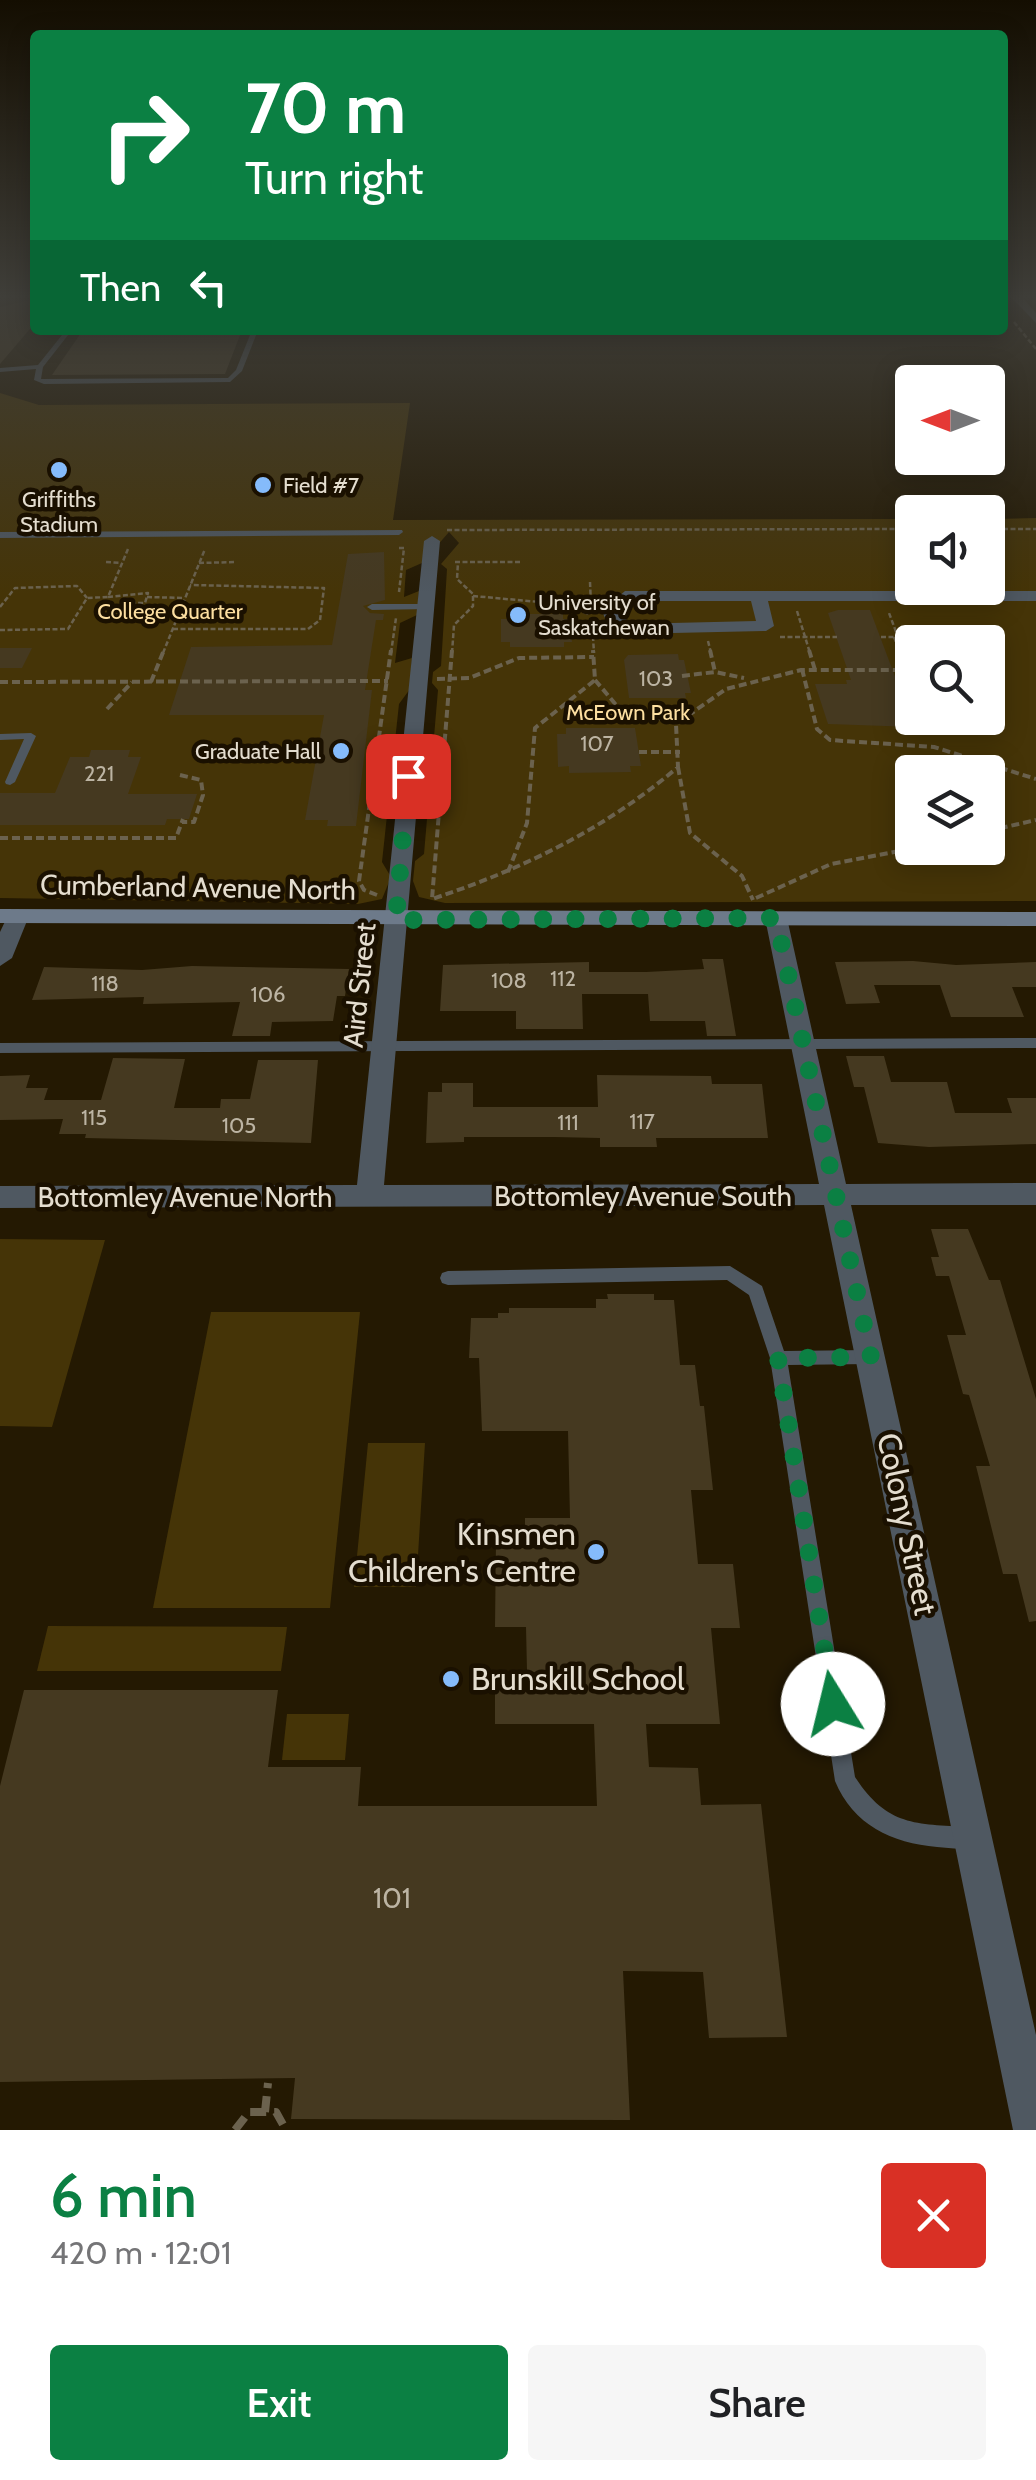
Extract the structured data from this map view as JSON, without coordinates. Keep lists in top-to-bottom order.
{
  "streets": {
    "main road": ["Cumberland Avenue North"],
    "street": [
      "Aird Street",
      "Bottomley Avenue South",
      "Bottomley Avenue North",
      "Colony Street"
    ]
  },
  "crossings": [
    ["Cumberland Avenue North", "Aird Street"],
    ["Cumberland Avenue North", "Colony Street"],
    ["Aird Street", "Bottomley Avenue South"],
    ["Aird Street", "Bottomley Avenue North"],
    ["Bottomley Avenue South", "Bottomley Avenue North"],
    ["Bottomley Avenue South", "Colony Street"]
  ],
  "parks": ["College Quarter", "McEown Park"],
  "places": [
    "Griffiths Stadium",
    "Field #7",
    "University of Saskatchewan",
    "Graduate Hall",
    "Kinsmen Children's Centre",
    "Brunskill School"
  ],
  "house_numbers": [
    "103",
    "107",
    "221",
    "112",
    "108",
    "118",
    "106",
    "115",
    "117",
    "111",
    "105",
    "101"
  ],
  "north": "left",
  "page": {
    "turn": ["70 m", "Turn right"],
    "then": "Then",
    "heading": ["6 min", "420 m · 12:01"],
    "buttons": ["Exit", "Share"]
  }
}
